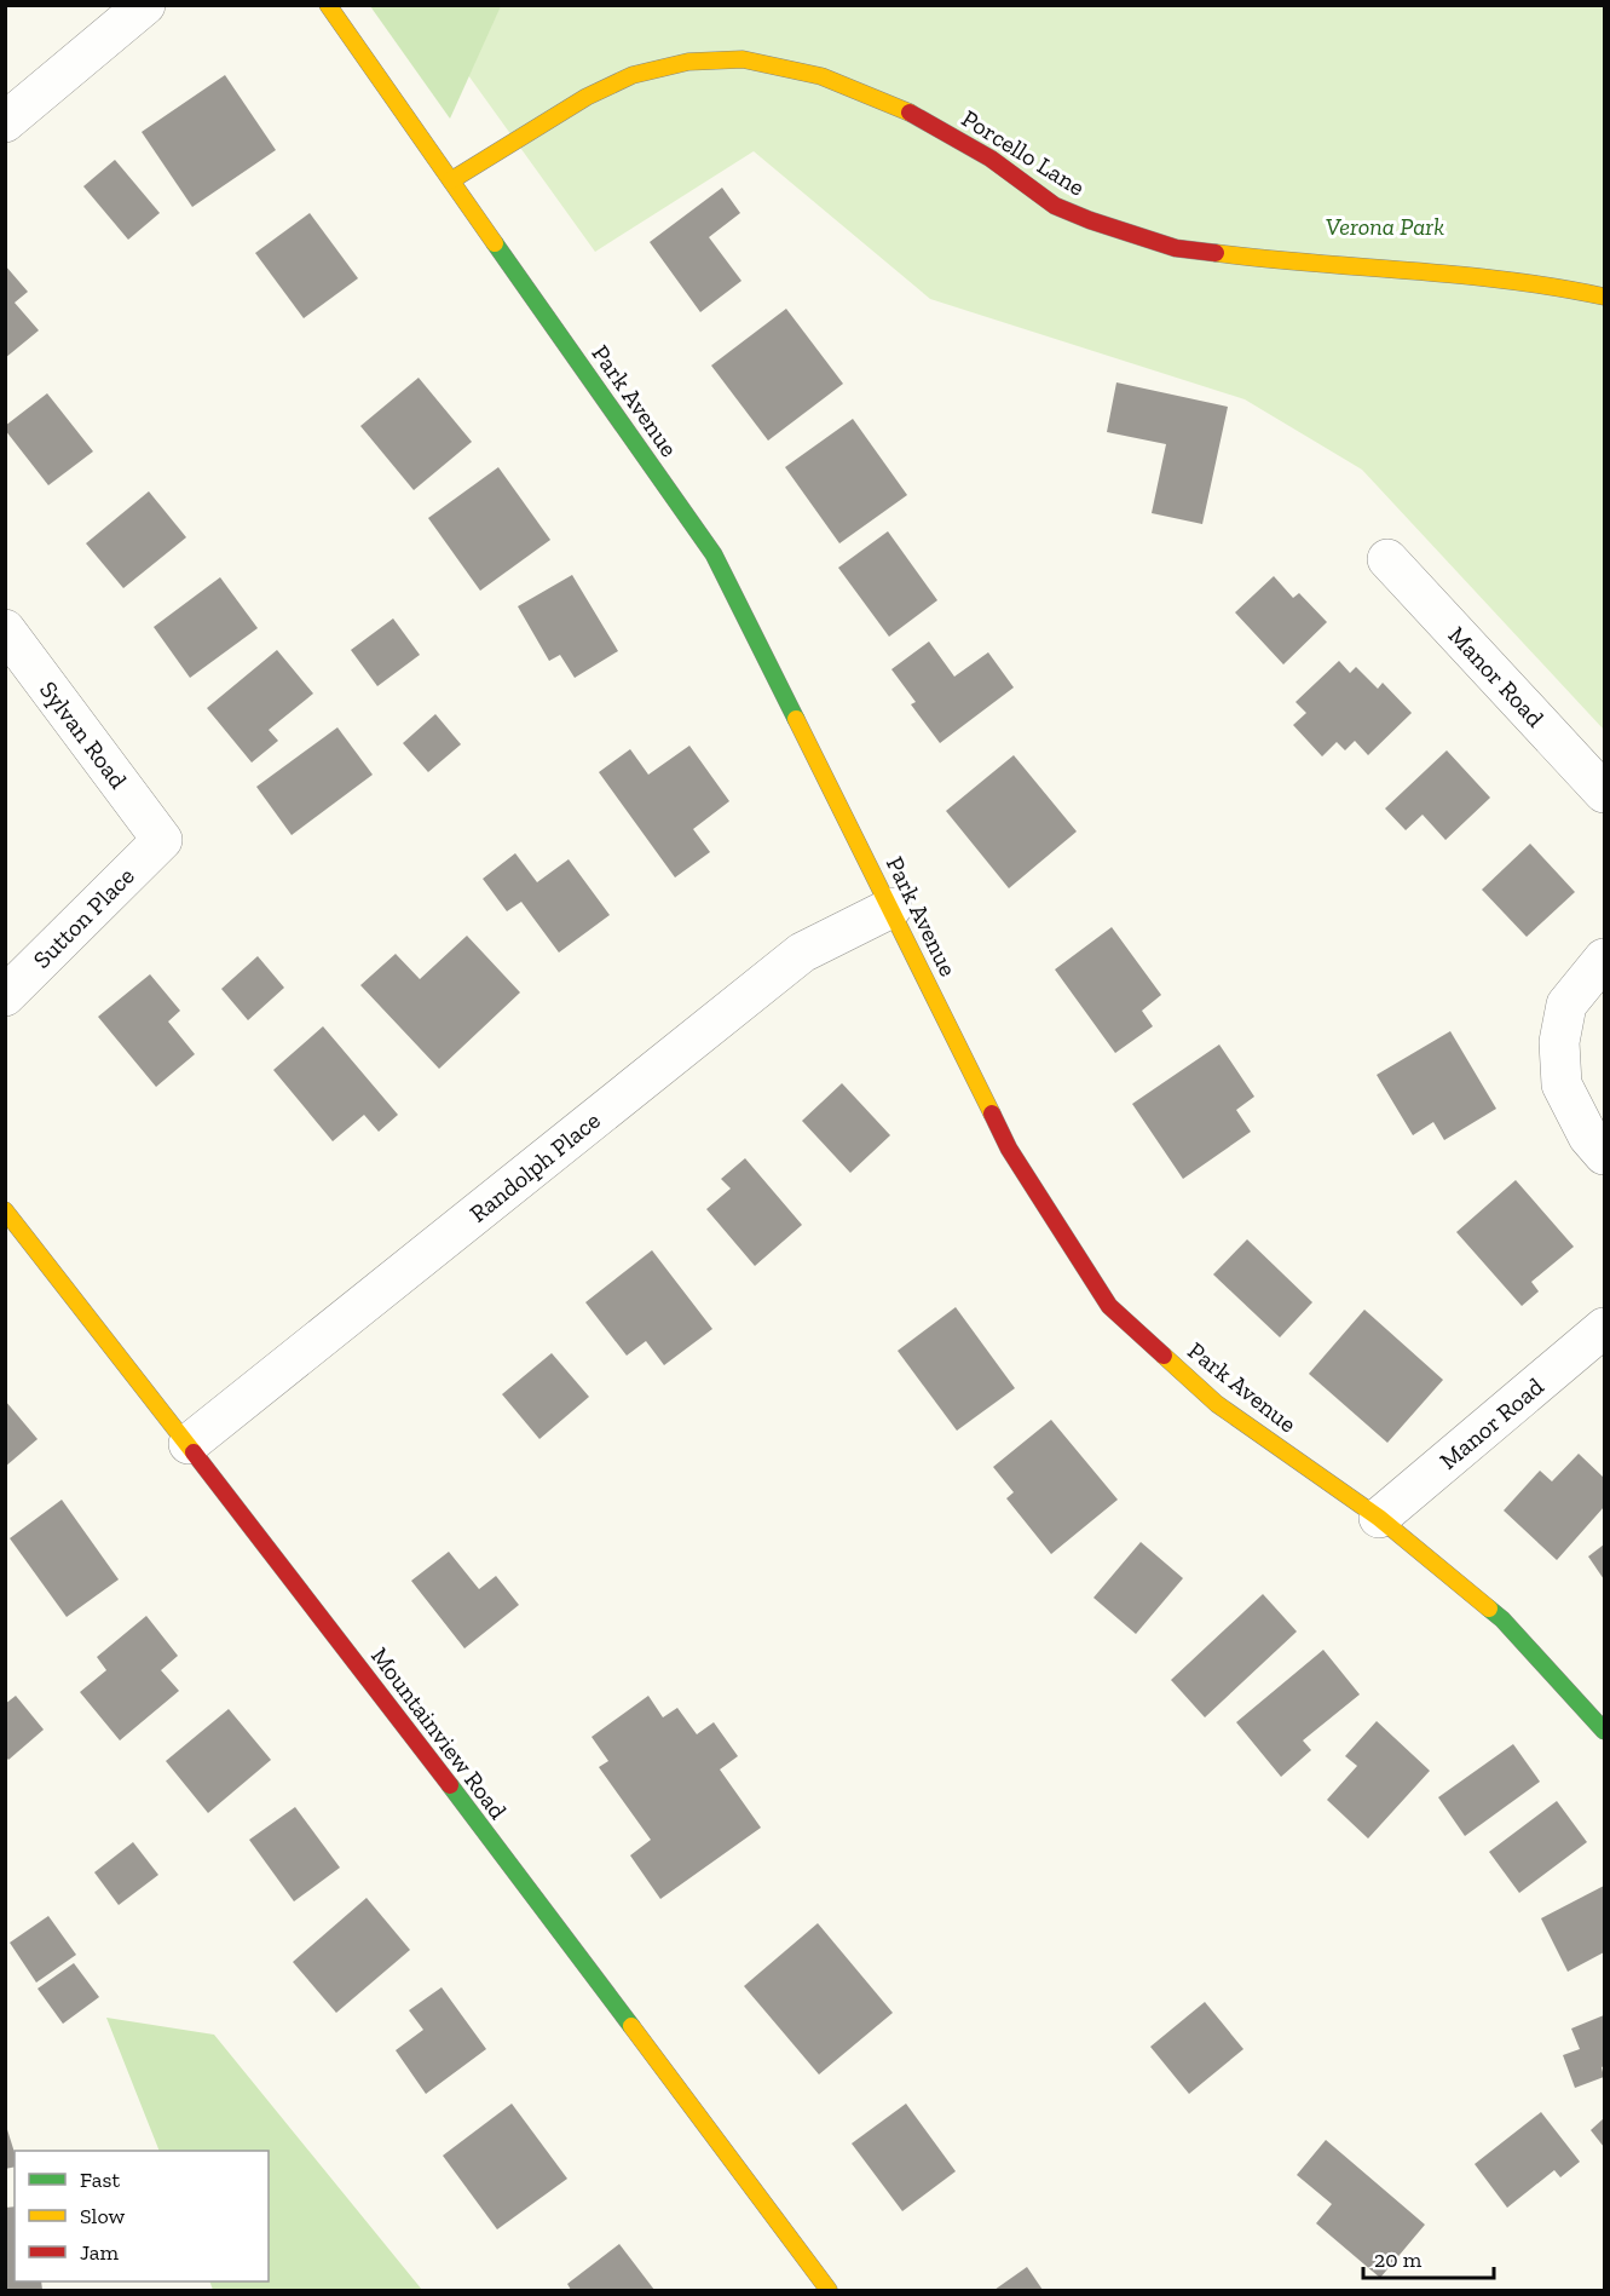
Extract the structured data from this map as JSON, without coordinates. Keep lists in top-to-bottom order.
{
  "streets": {
    "street": [
      "Porcello Lane",
      "Park Avenue",
      "Manor Road",
      "Sylvan Road",
      "Sutton Place",
      "Randolph Place",
      "Mountainview Road"
    ]
  },
  "crossings": [
    ["Porcello Lane", "Park Avenue"],
    ["Park Avenue", "Manor Road"],
    ["Park Avenue", "Randolph Place"],
    ["Sylvan Road", "Sutton Place"],
    ["Randolph Place", "Mountainview Road"]
  ],
  "parks": ["Verona Park"],
  "legend": ["Fast", "Slow", "Jam"],
  "scale_bar": "20 m"
}
